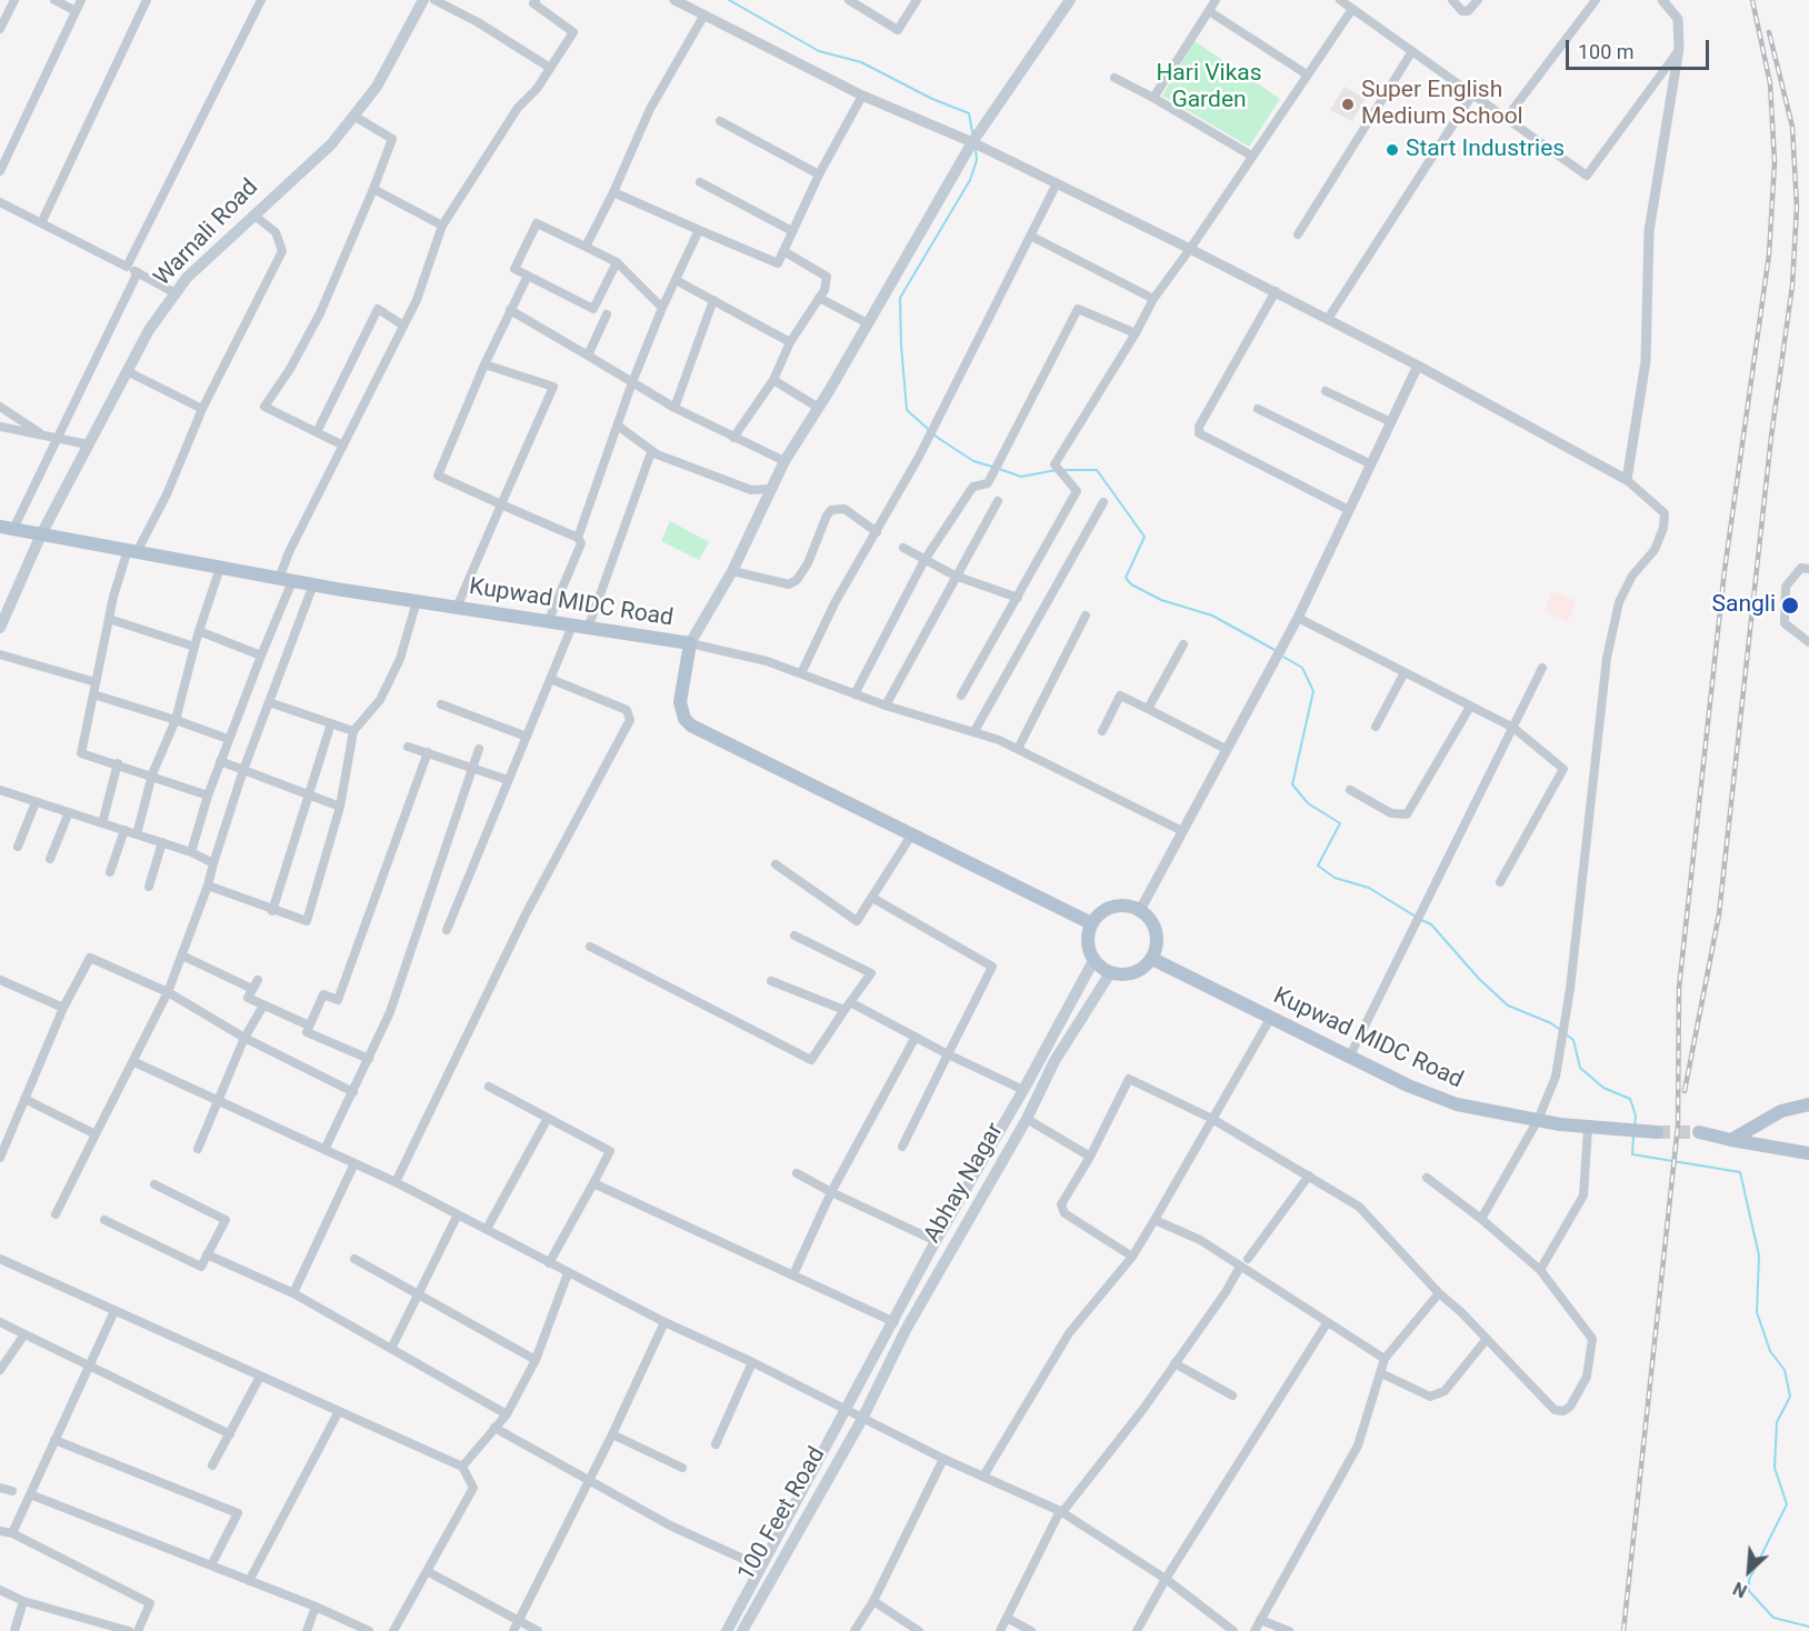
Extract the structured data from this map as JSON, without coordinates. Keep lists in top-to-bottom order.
{
  "streets": {
    "main road": [
      "Warnali Road",
      "Kupwad MIDC Road",
      "Abhay Nagar",
      "100 Feet Road"
    ]
  },
  "crossings": [
    ["Warnali Road", "Kupwad MIDC Road"],
    ["Kupwad MIDC Road", "Abhay Nagar"],
    ["Abhay Nagar", "100 Feet Road"]
  ],
  "parks": ["Hari Vikas Garden"],
  "places": ["Super English Medium School", "Start Industries", "Sangli"],
  "scale_bar": "100 m",
  "north": "bottom left"
}
